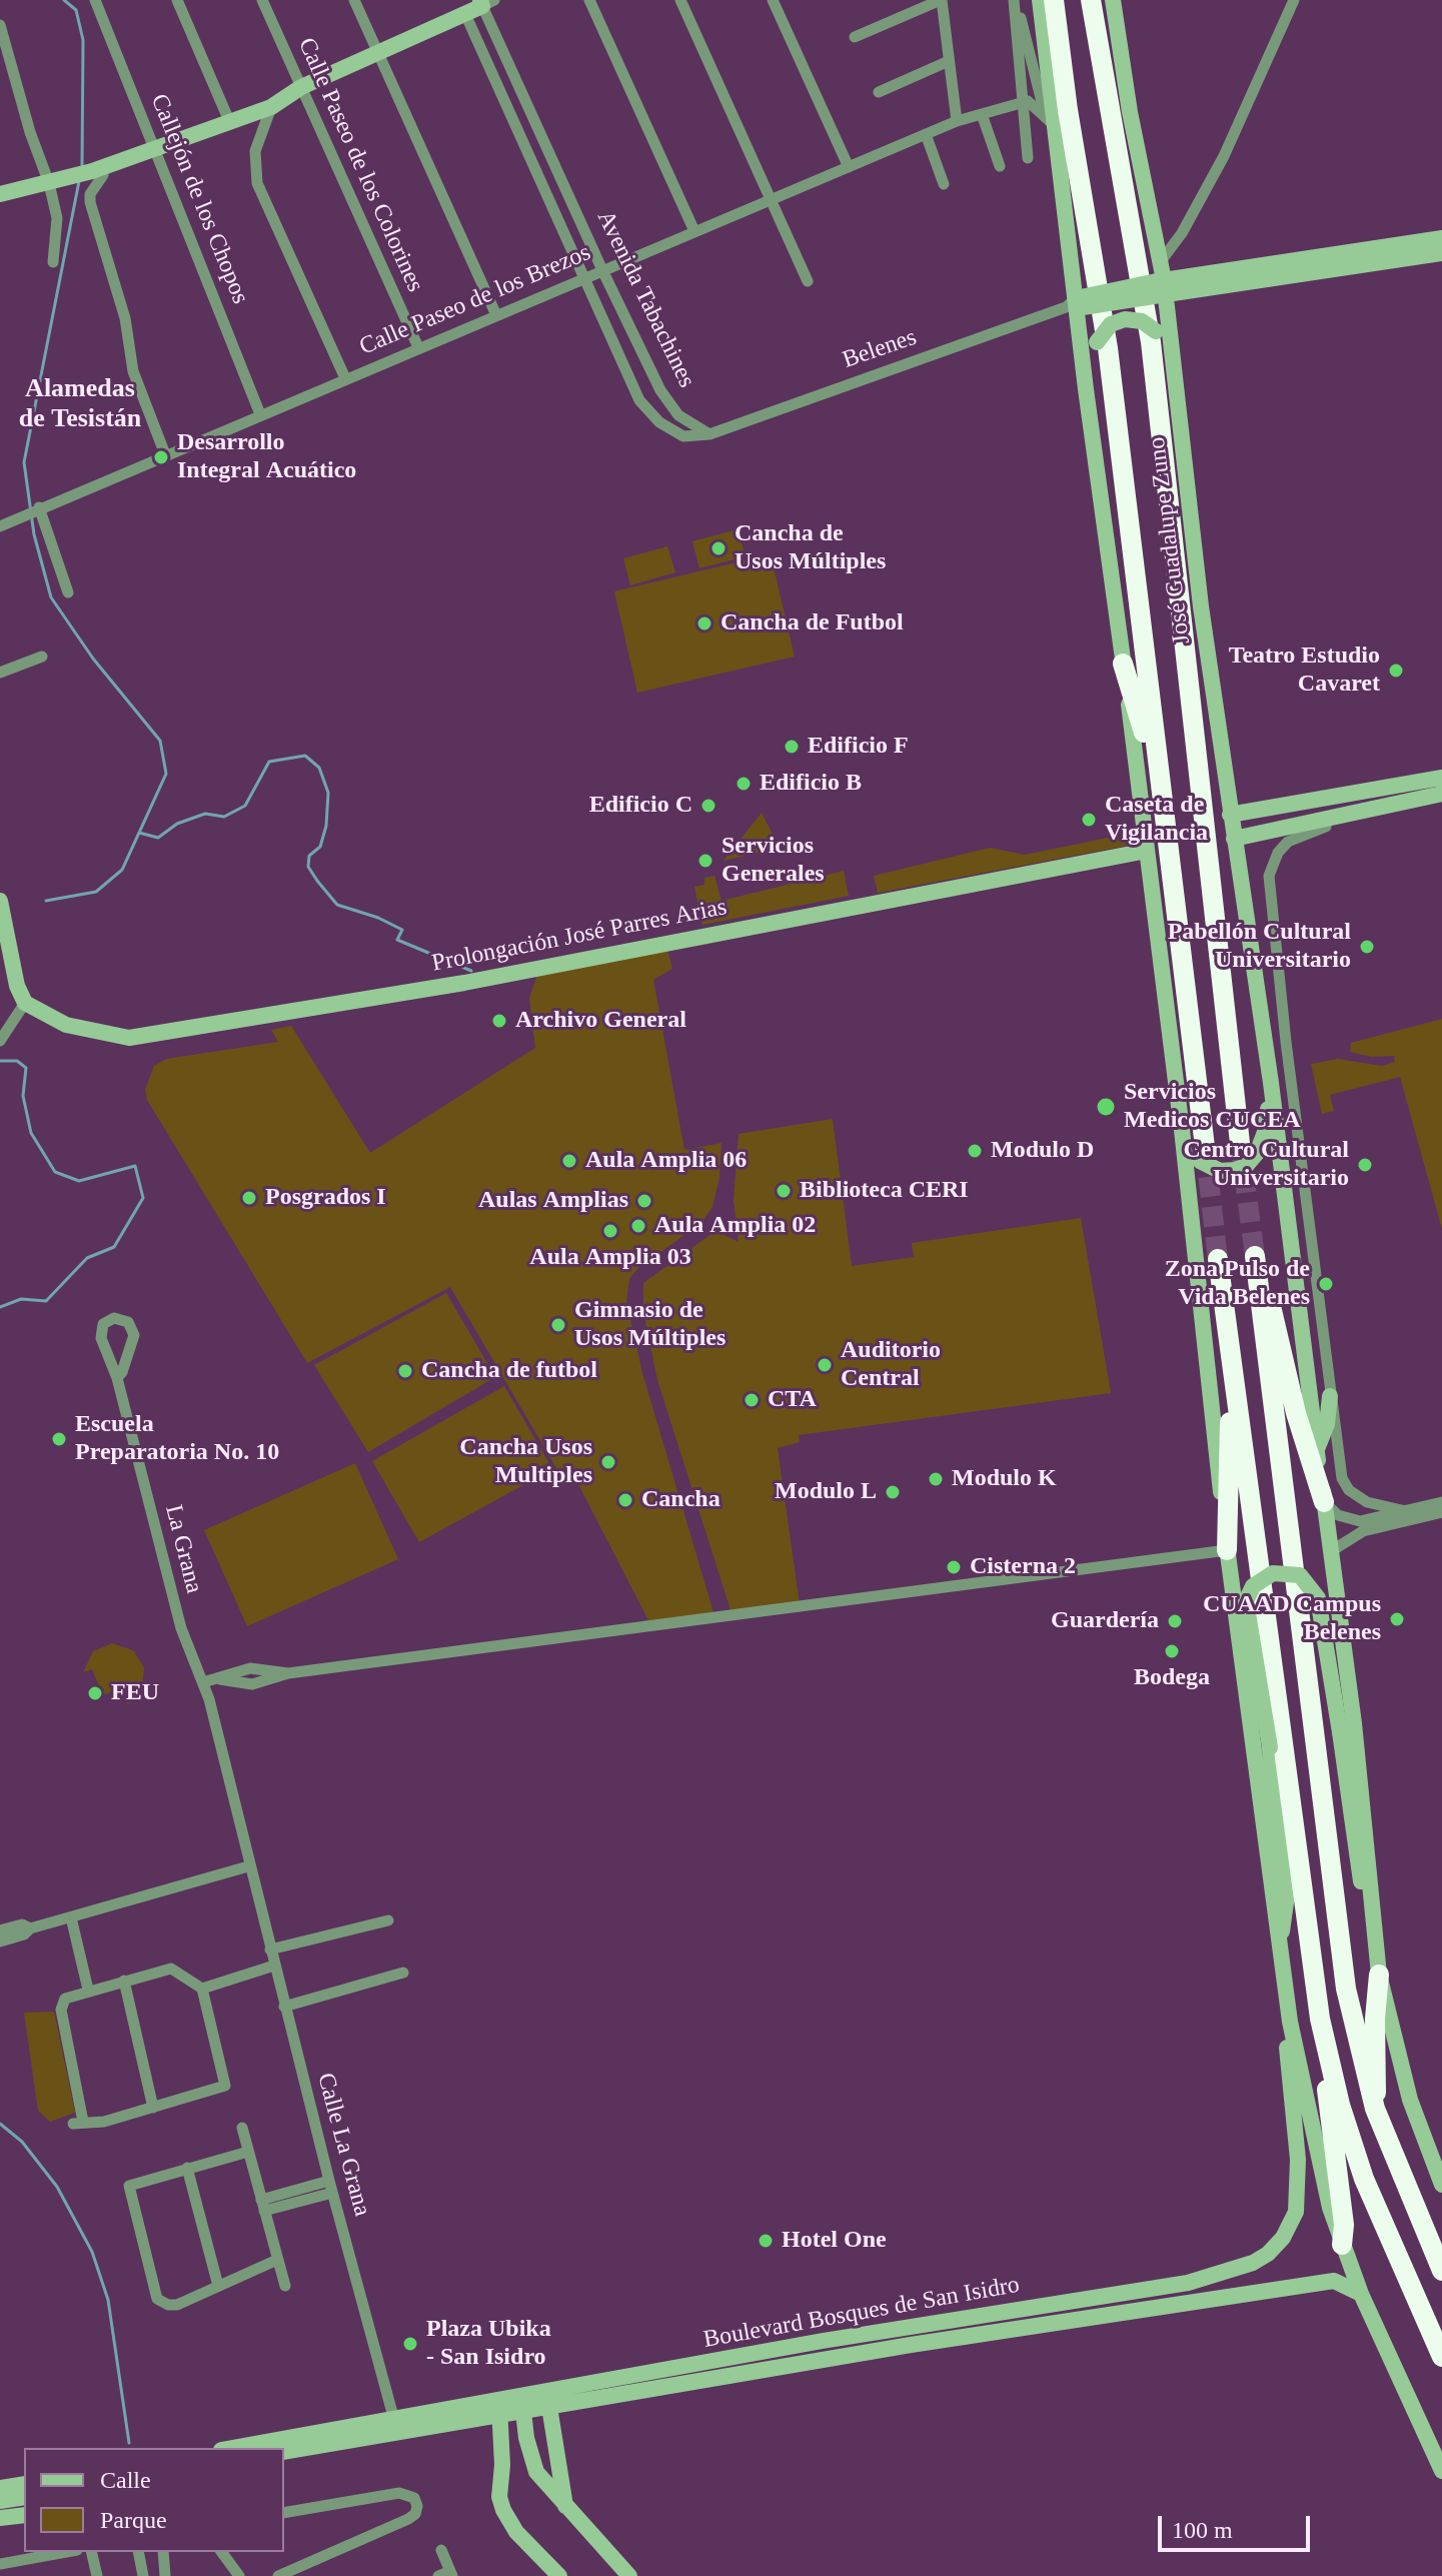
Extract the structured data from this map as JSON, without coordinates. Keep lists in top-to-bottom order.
{
  "streets": {
    "main road": ["José Guadalupe Zuno", "Prolongación José Parres Arias", "Boulevard Bosques de San Isidro"],
    "street": [
      "Calle Paseo de los Colorines",
      "Callejón de los Chopos",
      "Avenida Tabachines",
      "Calle Paseo de los Brezos",
      "Belenes",
      "La Grana",
      "Calle La Grana"
    ]
  },
  "crossings": [
    ["Calle Paseo de los Colorines", "Calle Paseo de los Brezos"],
    ["Callejón de los Chopos", "Calle Paseo de los Brezos"],
    ["Avenida Tabachines", "Calle Paseo de los Brezos"],
    ["Avenida Tabachines", "Belenes"],
    ["La Grana", "Calle La Grana"],
    ["Calle La Grana", "Boulevard Bosques de San Isidro"]
  ],
  "districts": ["Alamedas de Tesistán"],
  "places": [
    "Desarrollo Integral Acuático",
    "Cancha de Usos Múltiples",
    "Cancha de Futbol",
    "Teatro Estudio Cavaret",
    "Edificio F",
    "Edificio B",
    "Edificio C",
    "Caseta de Vigilancia",
    "Servicios Generales",
    "Pabellón Cultural Universitario",
    "Archivo General",
    "Servicios Medicos CUCEA",
    "Modulo D",
    "Aula Amplia 06",
    "Centro Cultural Universitario",
    "Biblioteca CERI",
    "Posgrados I",
    "Aulas Amplias",
    "Aula Amplia 02",
    "Aula Amplia 03",
    "Zona Pulso de Vida Belenes",
    "Gimnasio de Usos Múltiples",
    "Auditorio Central",
    "Cancha de futbol",
    "CTA",
    "Escuela Preparatoria No. 10",
    "Cancha Usos Multiples",
    "Modulo K",
    "Modulo L",
    "Cancha",
    "Cisterna 2",
    "CUAAD Campus Belenes",
    "Guardería",
    "Bodega",
    "FEU",
    "Hotel One",
    "Plaza Ubika - San Isidro"
  ],
  "legend": ["Calle", "Parque"],
  "scale_bar": "100 m"
}
